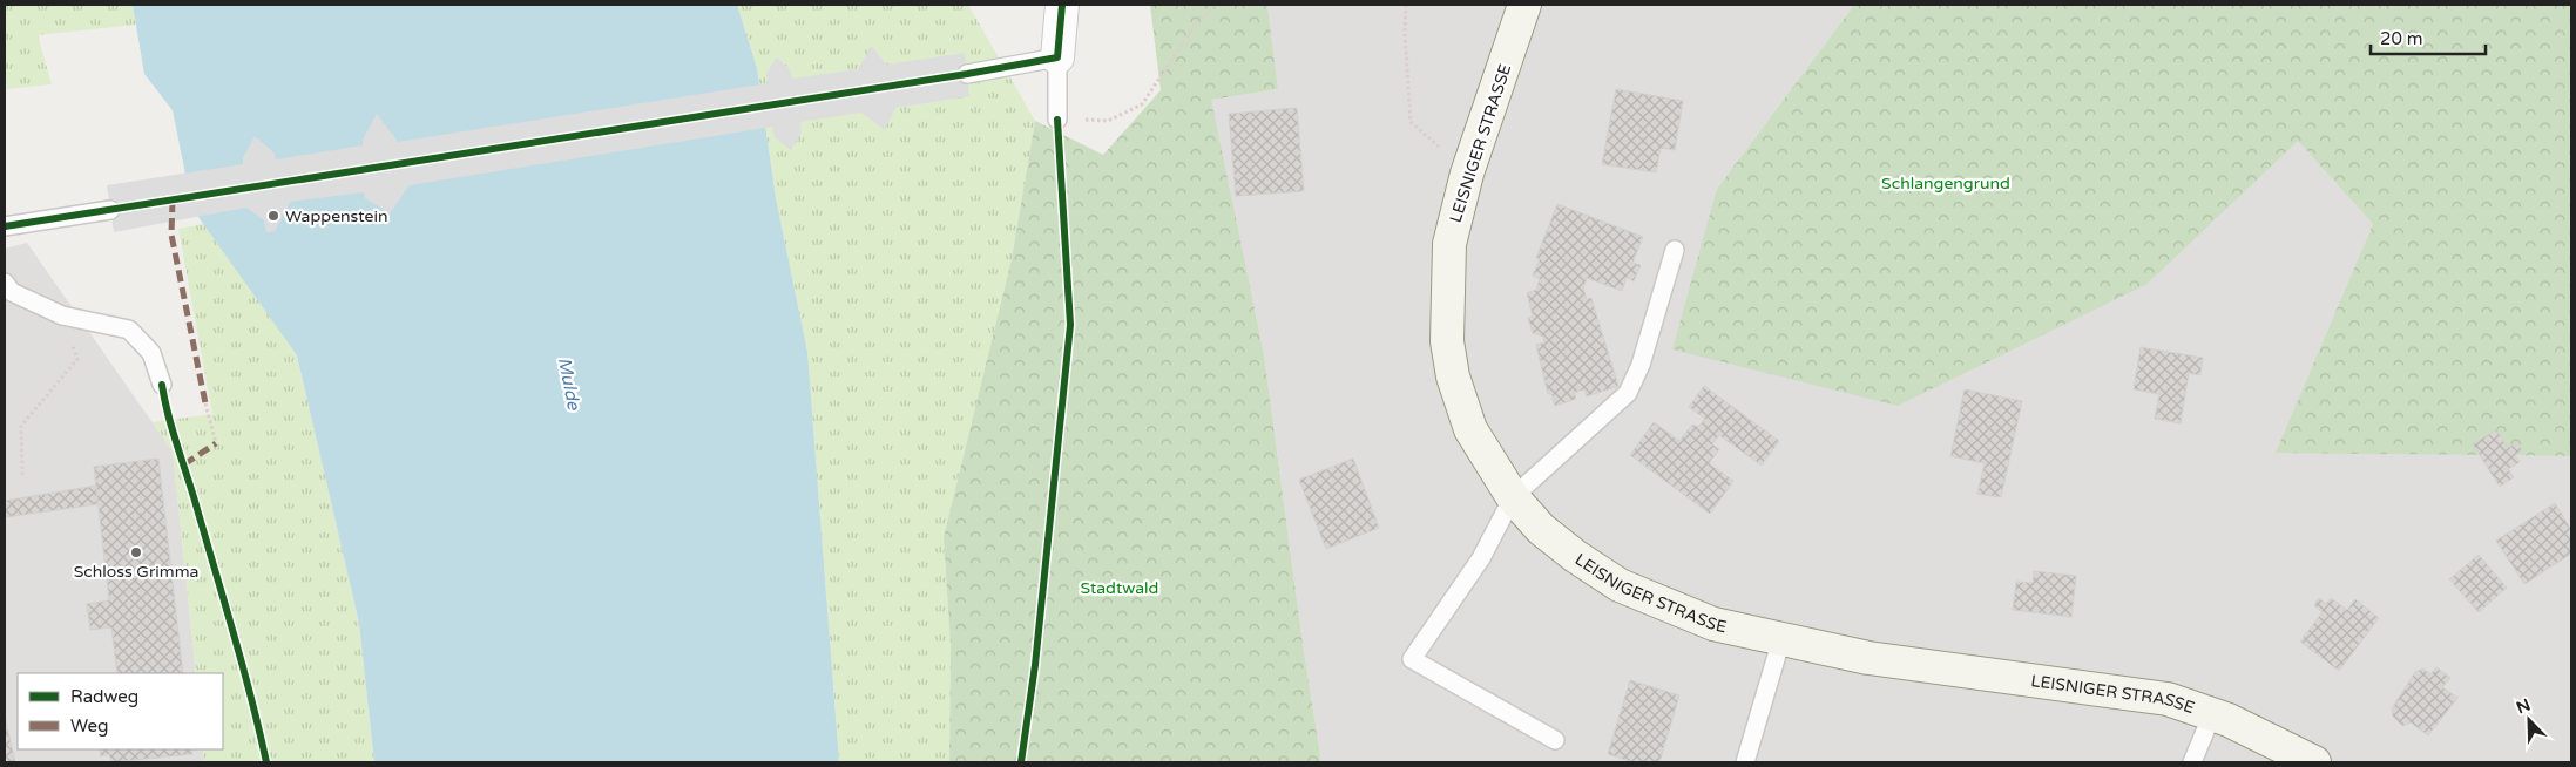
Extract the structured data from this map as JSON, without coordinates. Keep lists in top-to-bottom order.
{
  "streets": {
    "main road": ["LEISNIGER STRASSE"]
  },
  "water": ["Mulde"],
  "parks": ["Schlangengrund", "Stadtwald"],
  "places": ["Wappenstein", "Schloss Grimma"],
  "legend": ["Radweg", "Weg"],
  "scale_bar": "20 m",
  "north": "top left"
}
